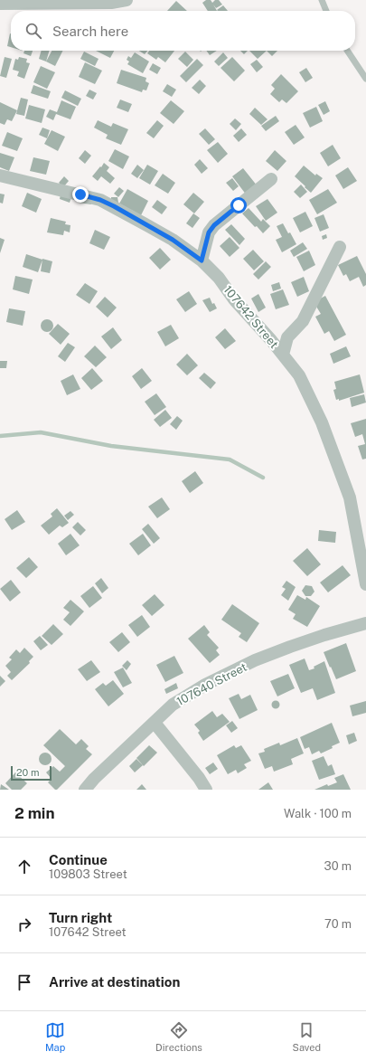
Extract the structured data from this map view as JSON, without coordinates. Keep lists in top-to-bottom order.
{
  "streets": {
    "street": ["107642 Street", "107640 Street"]
  },
  "scale_bar": "20 m",
  "page": {
    "search": "Search here",
    "scale": "20 m",
    "heading": ["2 min", "Walk · 100 m"],
    "list": [
      ["Continue", "109803 Street", "30 m"],
      ["Turn right", "107642 Street", "70 m"],
      "Arrive at destination"
    ],
    "nav": ["Map", "Directions", "Saved"]
  }
}
